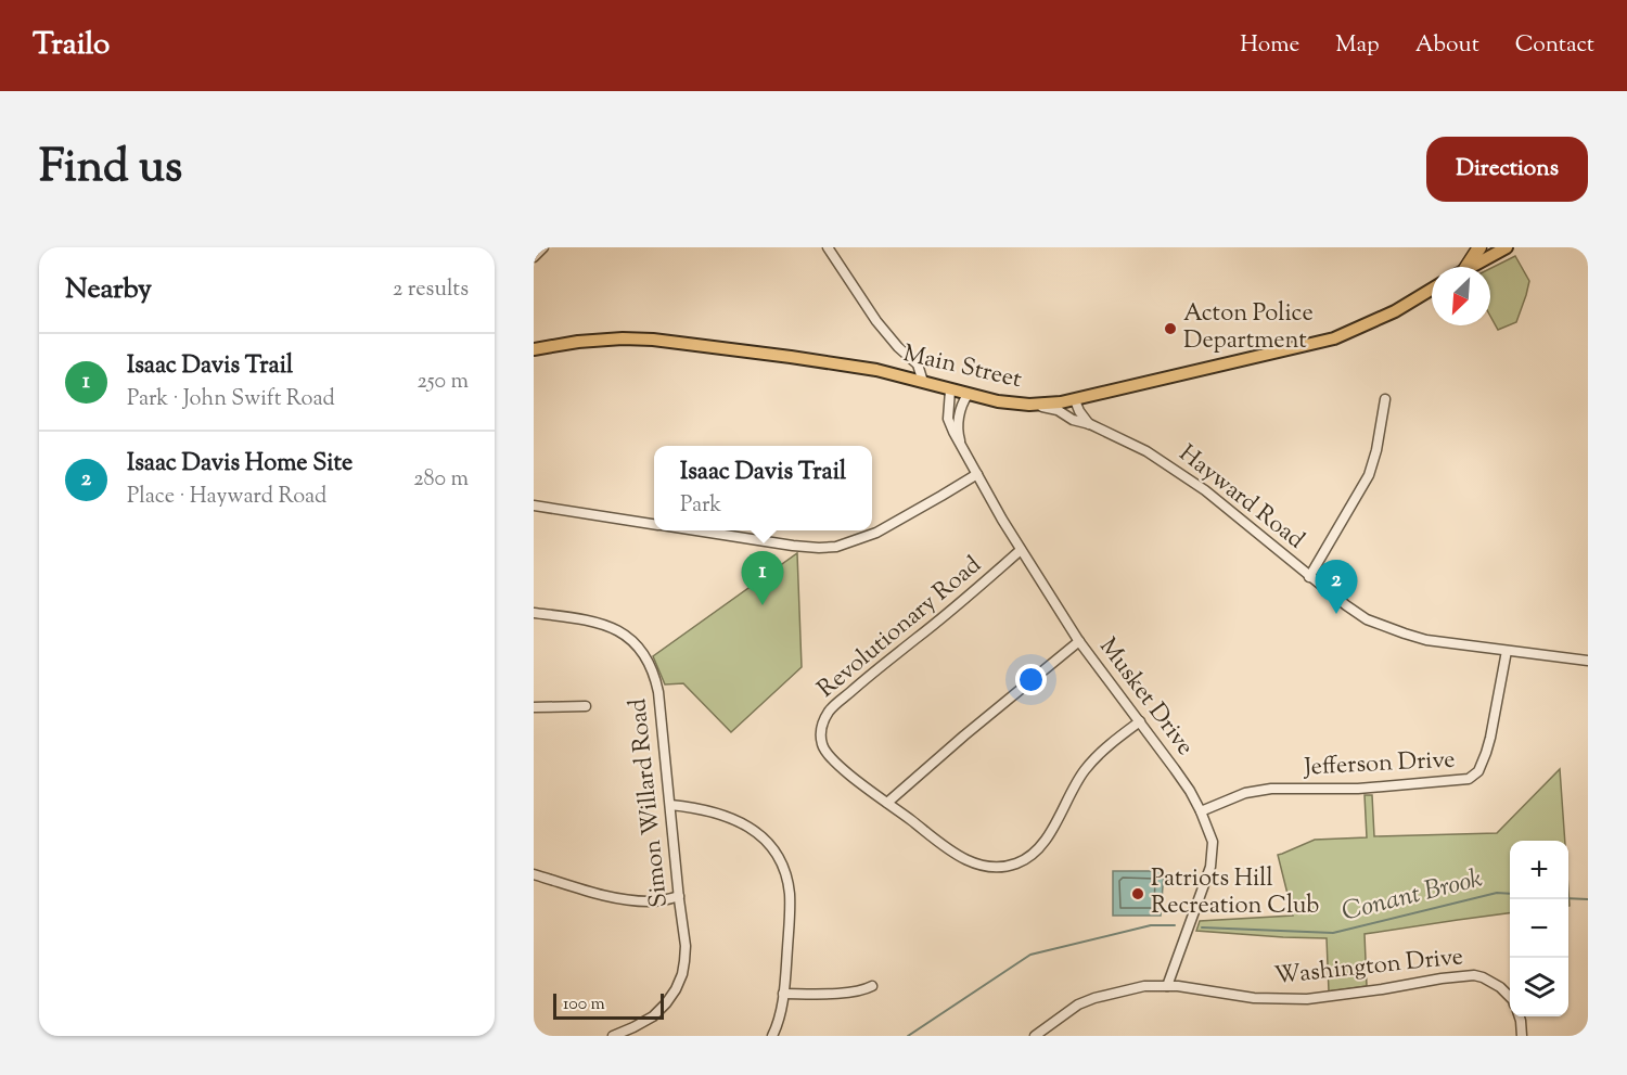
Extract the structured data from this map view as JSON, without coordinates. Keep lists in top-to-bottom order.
{
  "streets": {
    "main road": ["Main Street"],
    "street": [
      "Hayward Road",
      "Revolutionary Road",
      "Musket Drive",
      "Jefferson Drive",
      "Simon Willard Road",
      "Washington Drive"
    ]
  },
  "crossings": [
    ["Main Street", "Hayward Road"],
    ["Main Street", "Musket Drive"],
    ["Hayward Road", "Jefferson Drive"],
    ["Revolutionary Road", "Musket Drive"],
    ["Musket Drive", "Jefferson Drive"],
    ["Musket Drive", "Washington Drive"]
  ],
  "water": ["Conant Brook"],
  "places": ["Acton Police Department", "Patriots Hill Recreation Club"],
  "scale_bar": "100 m",
  "north": "bottom left",
  "page": {
    "header": "Trailo",
    "nav": [
      "Home",
      "Map",
      "About",
      "Contact"
    ],
    "title": "Find us",
    "buttons": "Directions",
    "heading": ["Nearby", "2 results"],
    "list": [
      {
        "mark": "1",
        "name": "Isaac Davis Trail",
        "note": "Park · John Swift Road",
        "value": "250 m"
      },
      {
        "mark": "2",
        "name": "Isaac Davis Home Site",
        "note": "Place · Hayward Road",
        "value": "280 m"
      }
    ],
    "popup": ["Isaac Davis Trail", "Park"],
    "pins": ["1", "2"],
    "map_buttons": ["+", "−"],
    "scale": "100 m"
  }
}
